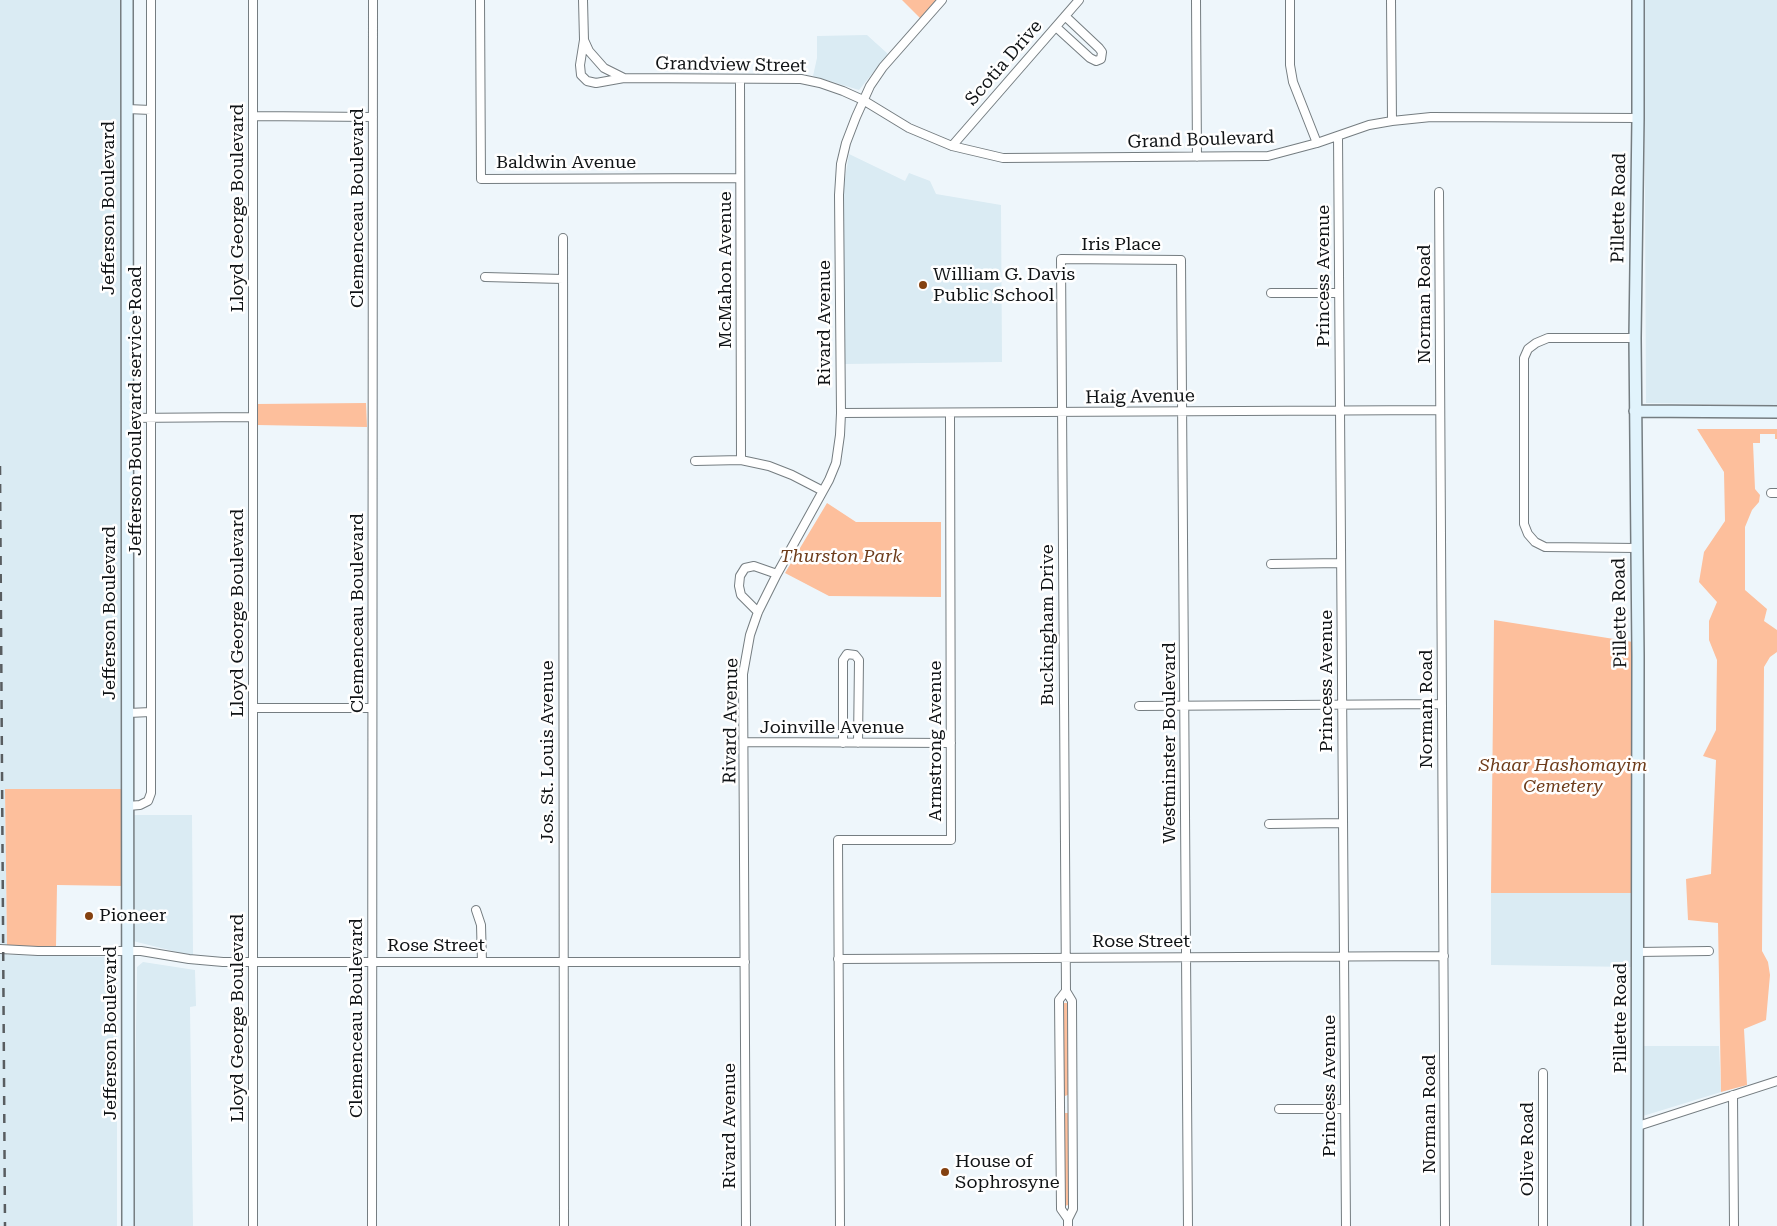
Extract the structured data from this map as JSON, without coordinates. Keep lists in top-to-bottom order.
{
  "streets": {
    "street": [
      "Scotia Drive",
      "Grandview Street",
      "Grand Boulevard",
      "Baldwin Avenue",
      "Jefferson Boulevard",
      "Lloyd George Boulevard",
      "Clemenceau Boulevard",
      "Pillette Road",
      "Iris Place",
      "McMahon Avenue",
      "Princess Avenue",
      "Norman Road",
      "Rivard Avenue",
      "Haig Avenue",
      "Jefferson Boulevard service Road",
      "Buckingham Drive",
      "Joinville Avenue",
      "Armstrong Avenue",
      "Westminster Boulevard",
      "Jos. St. Louis Avenue",
      "Rose Street",
      "Olive Road"
    ]
  },
  "crossings": [
    ["Scotia Drive", "Grand Boulevard"],
    ["Grandview Street", "Grand Boulevard"],
    ["Grandview Street", "McMahon Avenue"],
    ["Grandview Street", "Rivard Avenue"],
    ["Grand Boulevard", "Pillette Road"],
    ["Grand Boulevard", "Princess Avenue"],
    ["Grand Boulevard", "Rivard Avenue"],
    ["Baldwin Avenue", "McMahon Avenue"],
    ["Jefferson Boulevard", "Jefferson Boulevard service Road"],
    ["Jefferson Boulevard", "Rose Street"],
    ["Lloyd George Boulevard", "Rose Street"],
    ["Clemenceau Boulevard", "Rose Street"],
    ["Iris Place", "Buckingham Drive"],
    ["Iris Place", "Westminster Boulevard"],
    ["Princess Avenue", "Haig Avenue"],
    ["Princess Avenue", "Rose Street"],
    ["Norman Road", "Haig Avenue"],
    ["Norman Road", "Rose Street"],
    ["Rivard Avenue", "Haig Avenue"],
    ["Rivard Avenue", "Joinville Avenue"],
    ["Rivard Avenue", "Rose Street"],
    ["Haig Avenue", "Buckingham Drive"],
    ["Haig Avenue", "Armstrong Avenue"],
    ["Haig Avenue", "Westminster Boulevard"],
    ["Buckingham Drive", "Rose Street"],
    ["Joinville Avenue", "Armstrong Avenue"],
    ["Armstrong Avenue", "Rose Street"],
    ["Westminster Boulevard", "Rose Street"],
    ["Jos. St. Louis Avenue", "Rose Street"]
  ],
  "parks": ["Thurston Park", "Shaar Hashomayim Cemetery"],
  "places": ["William G. Davis Public School", "Pioneer", "House of Sophrosyne"]
}
